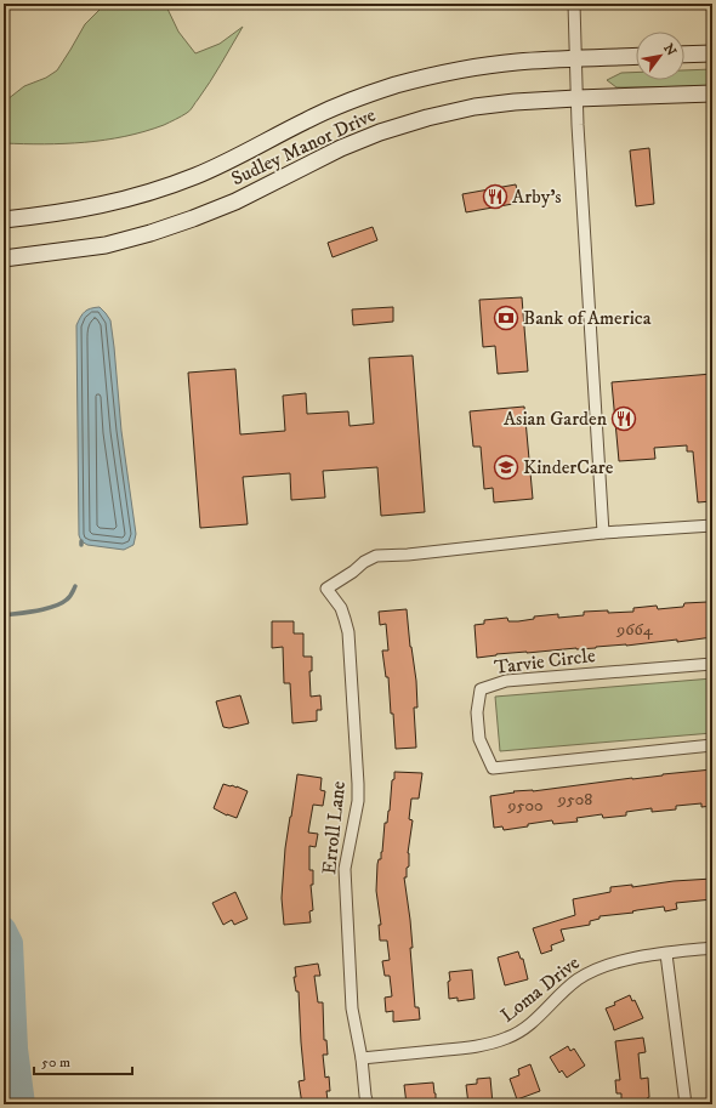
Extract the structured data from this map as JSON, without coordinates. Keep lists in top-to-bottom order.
{
  "streets": {
    "main road": ["Sudley Manor Drive"],
    "street": ["Tarvie Circle", "Erroll Lane", "Loma Drive"]
  },
  "crossings": [
    ["Erroll Lane", "Loma Drive"]
  ],
  "places": {
    "restaurant": ["Arby's", "Asian Garden"],
    "bank": ["Bank of America"],
    "school or university": ["KinderCare"]
  },
  "house_numbers": ["9664", "9508", "9500"],
  "scale_bar": "50 m",
  "north": "top right"
}
